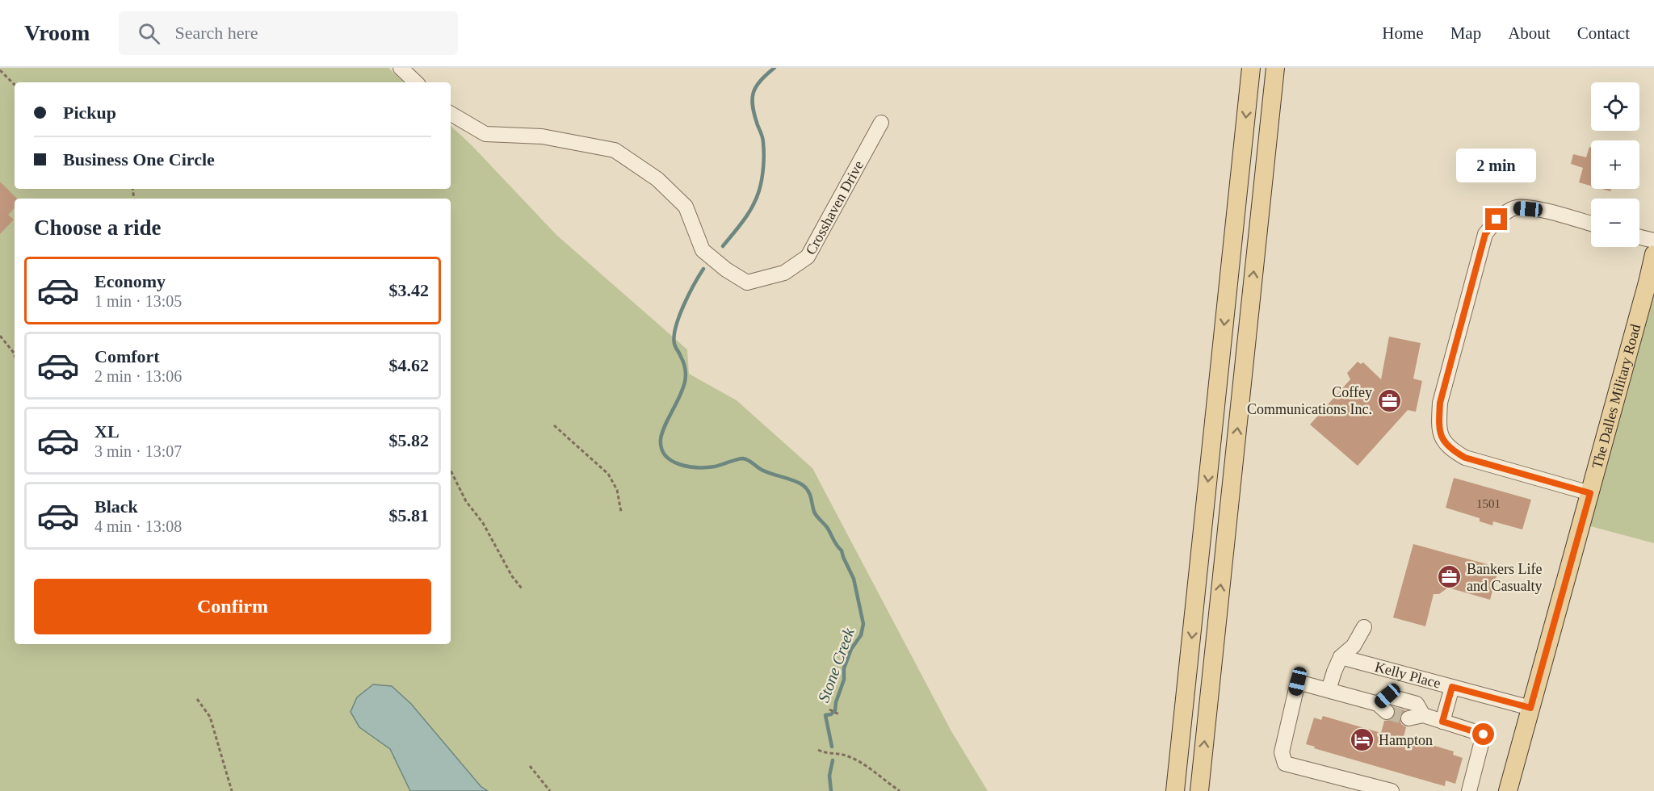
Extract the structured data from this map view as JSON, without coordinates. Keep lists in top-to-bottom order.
{
  "streets": {
    "main road": ["The Dalles Military Road"],
    "street": ["Crosshaven Drive", "Kelly Place"]
  },
  "crossings": [
    ["The Dalles Military Road", "Kelly Place"]
  ],
  "water": ["Stone Creek"],
  "places": {
    "office": ["Coffey Communications Inc.", "Bankers Life and Casualty"],
    "hotel": ["Hampton"]
  },
  "house_numbers": ["1501"],
  "page": {
    "header": "Vroom",
    "search": "Search here",
    "nav": [
      "Home",
      "Map",
      "About",
      "Contact"
    ],
    "map_buttons": ["+", "−"],
    "banner": ["Pickup", "Business One Circle"],
    "bubble": "2 min",
    "heading": "Choose a ride",
    "list": [
      {
        "name": "Economy",
        "note": "1 min · 13:05",
        "value": "$3.42"
      },
      {
        "name": "Comfort",
        "note": "2 min · 13:06",
        "value": "$4.62"
      },
      {
        "name": "XL",
        "note": "3 min · 13:07",
        "value": "$5.82"
      },
      {
        "name": "Black",
        "note": "4 min · 13:08",
        "value": "$5.81"
      }
    ],
    "buttons": "Confirm"
  }
}
